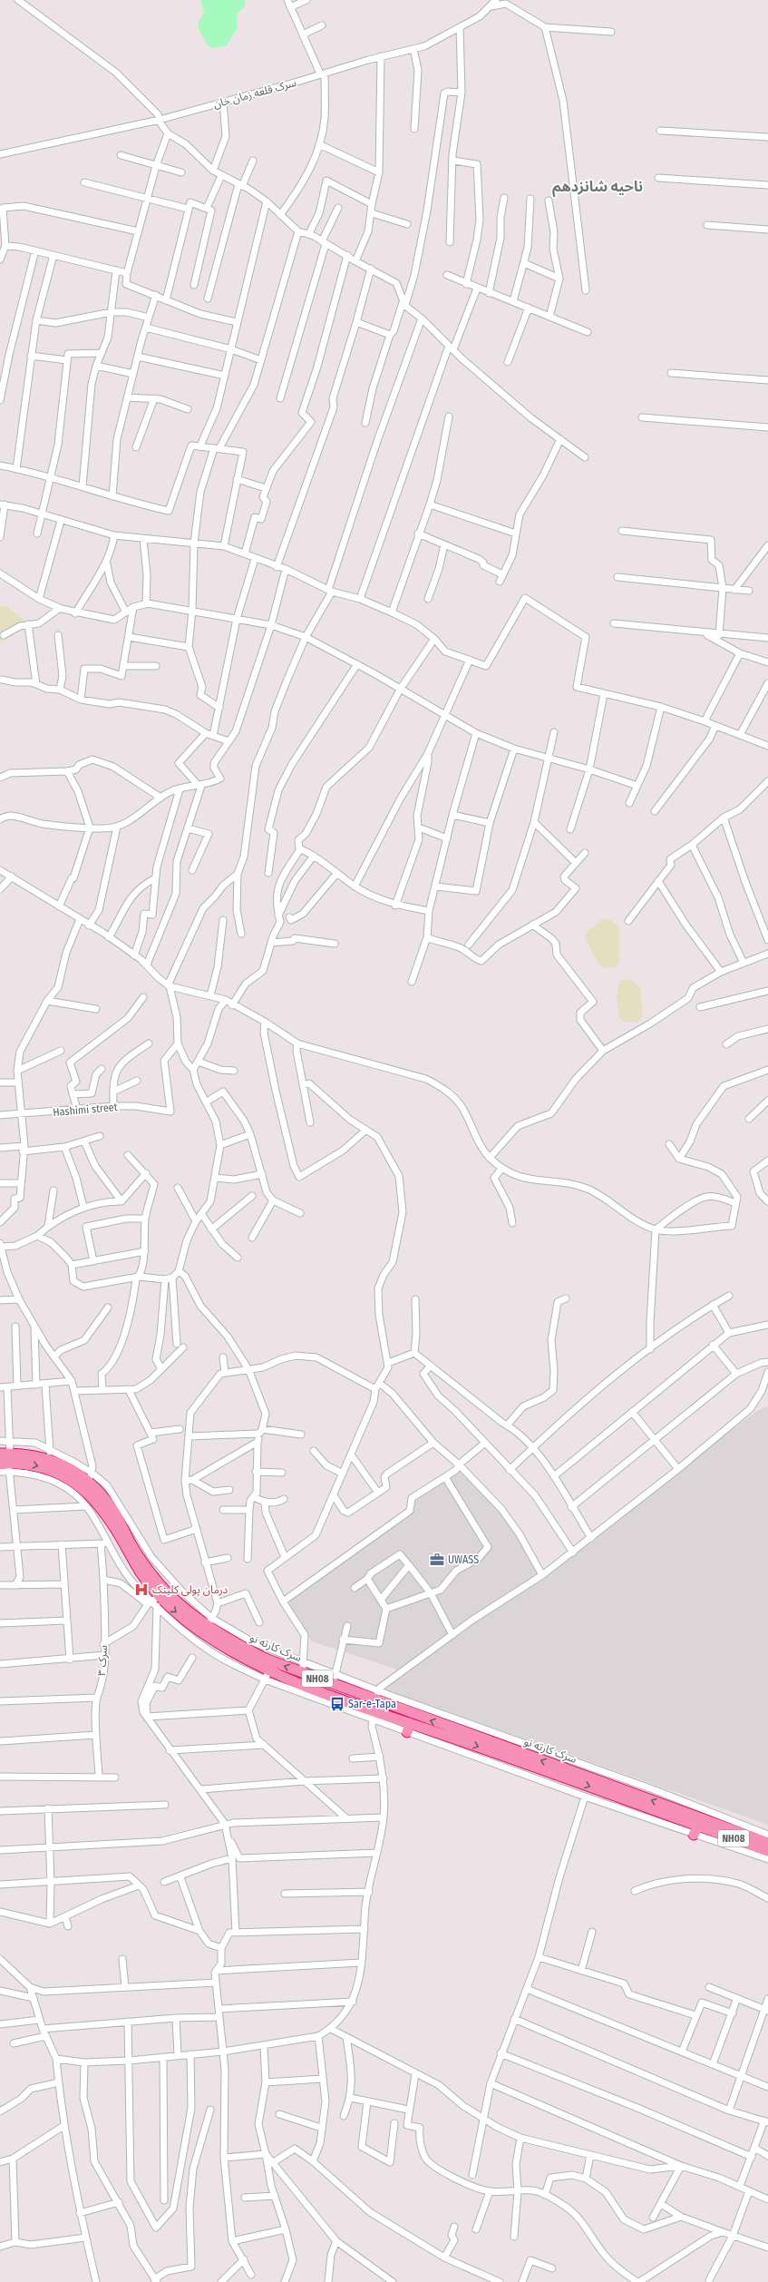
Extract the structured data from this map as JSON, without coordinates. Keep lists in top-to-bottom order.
{
  "streets": {
    "highway": ["سرک کارته نو", "NH08"],
    "street": ["سرک قلعه زمان خان", "Hashimi street", "سرک ۳"]
  },
  "crossings": [
    ["سرک کارته نو", "NH08"]
  ],
  "districts": ["ناحیه شانزدهم"],
  "places": {
    "office": ["UWASS"],
    "hospital": ["درمان پولی کلینک"],
    "bus stop": ["Sar-e-Tapa"]
  }
}
